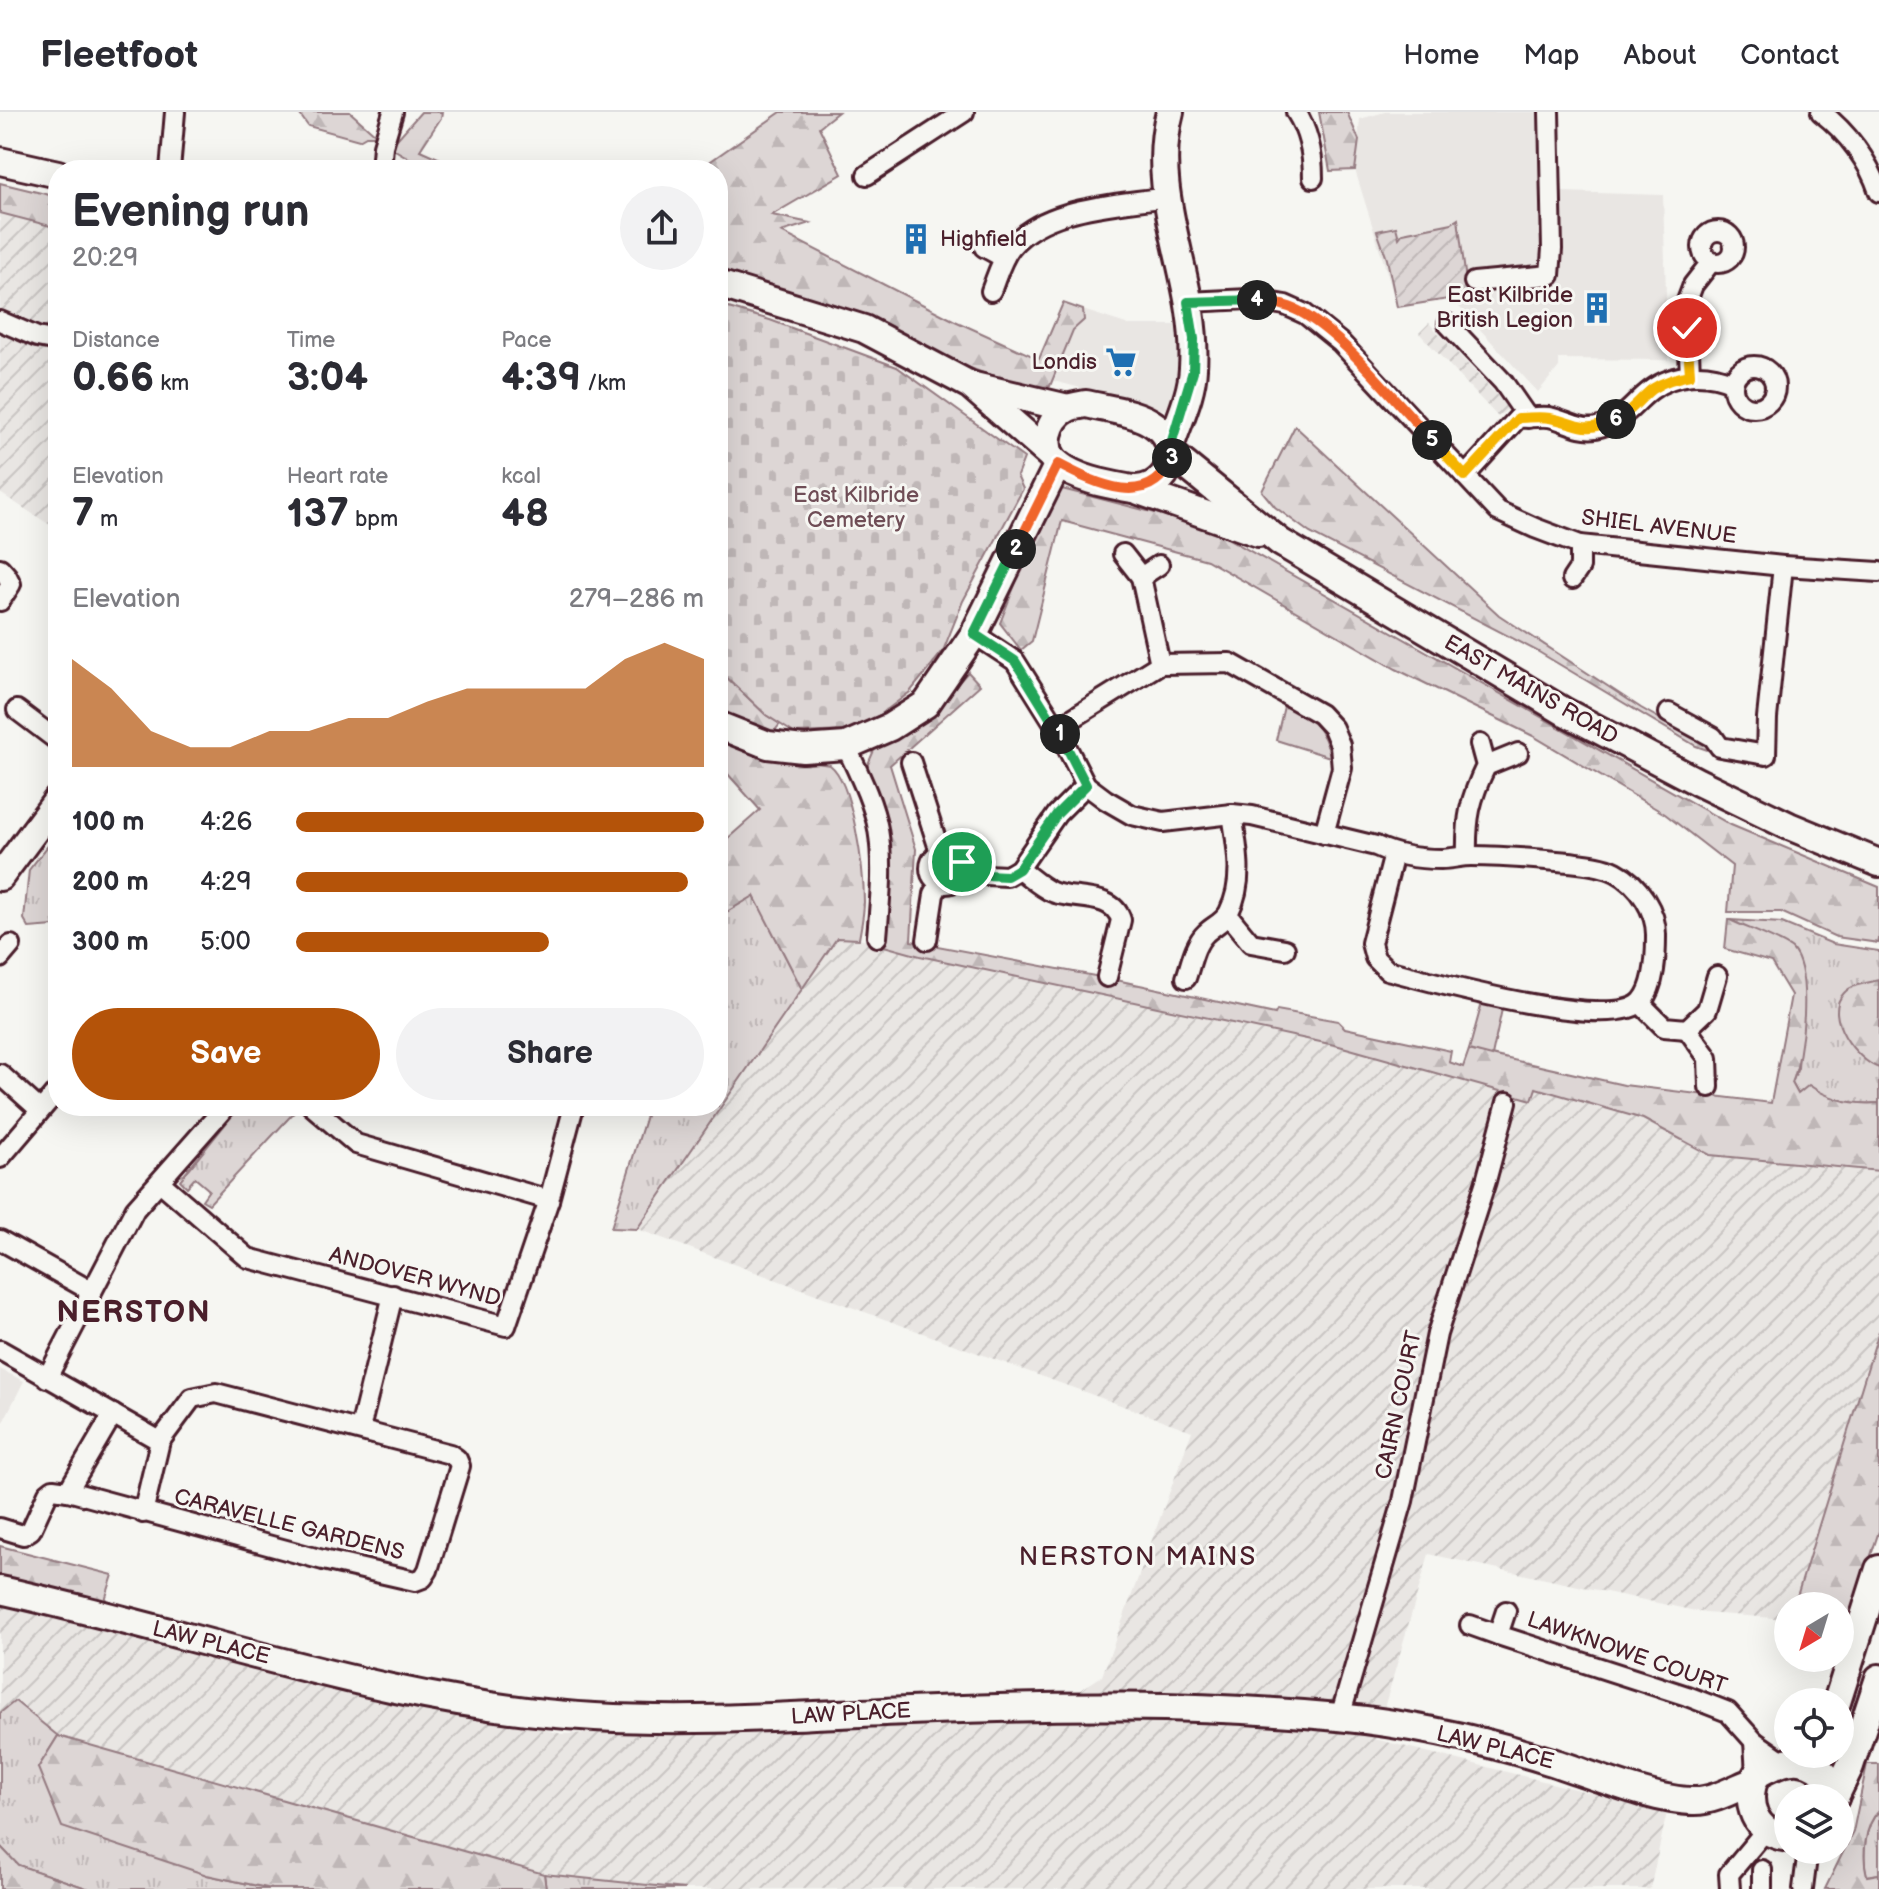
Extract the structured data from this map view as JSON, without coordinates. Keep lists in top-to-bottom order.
{
  "streets": {
    "street": [
      "SHIEL AVENUE",
      "EAST MAINS ROAD",
      "ANDOVER WYND",
      "CAIRN COURT",
      "CARAVELLE GARDENS",
      "LAW PLACE",
      "LAWKNOWE COURT"
    ]
  },
  "crossings": [
    ["CAIRN COURT", "LAW PLACE"]
  ],
  "districts": ["NERSTON", "NERSTON MAINS"],
  "parks": ["East Kilbride Cemetery"],
  "places": {
    "building": ["Highfield", "East Kilbride British Legion"],
    "supermarket": ["Londis"]
  },
  "north": "bottom left",
  "page": {
    "header": "Fleetfoot",
    "nav": [
      "Home",
      "Map",
      "About",
      "Contact"
    ],
    "heading": ["Evening run", "20:29"],
    "pins": [
      "4",
      "6",
      "5",
      "3",
      "2",
      "1"
    ],
    "stats": [
      ["Distance", "0.66 km"],
      ["Time", "3:04"],
      ["Pace", "4:39 /km"],
      ["Elevation", "7 m"],
      ["Heart rate", "137 bpm"],
      ["kcal", "48"]
    ],
    "chart": ["Elevation", "279–286 m"],
    "list": [
      {
        "name": "100 m",
        "note": "4:26"
      },
      {
        "name": "200 m",
        "note": "4:29"
      },
      {
        "name": "300 m",
        "note": "5:00"
      }
    ],
    "buttons": ["Save", "Share"]
  }
}
